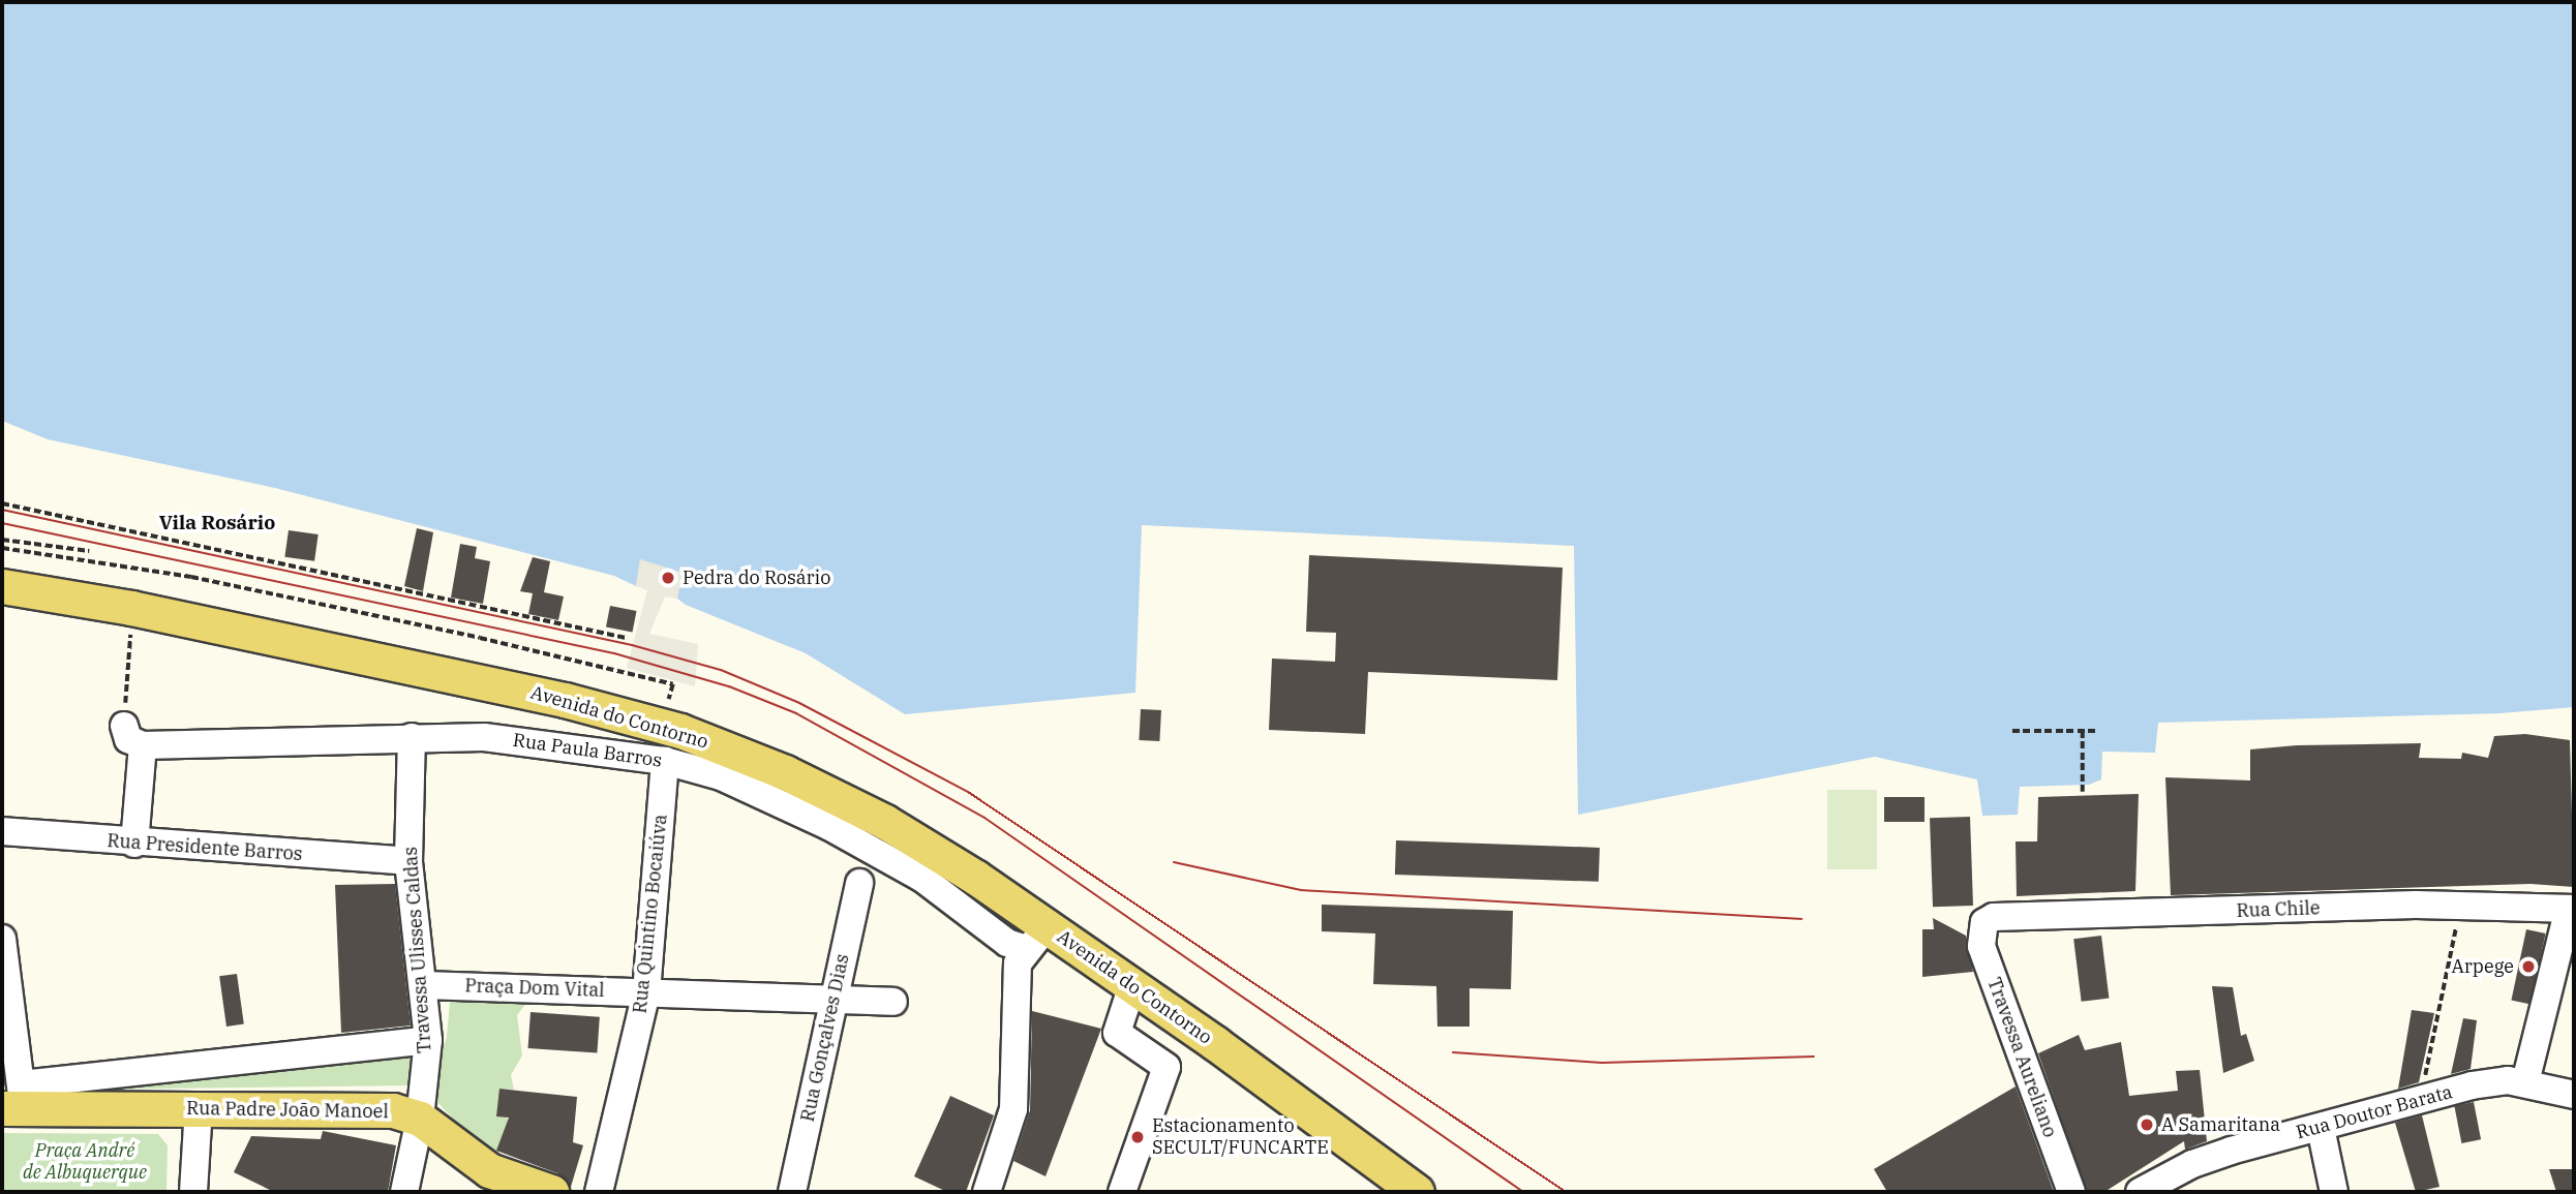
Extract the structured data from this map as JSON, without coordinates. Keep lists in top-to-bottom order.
{
  "streets": {
    "main road": ["Avenida do Contorno", "Rua Padre João Manoel"],
    "street": [
      "Rua Paula Barros",
      "Rua Presidente Barros",
      "Rua Chile",
      "Rua Quintino Bocaiúva",
      "Travessa Ulisses Caldas",
      "Praça Dom Vital",
      "Rua Gonçalves Dias",
      "Travessa Aureliano",
      "Rua Doutor Barata"
    ]
  },
  "crossings": [
    ["Avenida do Contorno", "Rua Paula Barros"],
    ["Rua Paula Barros", "Rua Quintino Bocaiúva"],
    ["Rua Paula Barros", "Travessa Ulisses Caldas"],
    ["Rua Presidente Barros", "Travessa Ulisses Caldas"],
    ["Rua Chile", "Travessa Aureliano"],
    ["Rua Quintino Bocaiúva", "Praça Dom Vital"],
    ["Travessa Ulisses Caldas", "Praça Dom Vital"],
    ["Travessa Ulisses Caldas", "Rua Padre João Manoel"],
    ["Praça Dom Vital", "Rua Gonçalves Dias"]
  ],
  "districts": ["Vila Rosário"],
  "parks": ["Praça André de Albuquerque"],
  "places": [
    "Pedra do Rosário",
    "Arpege",
    "A Samaritana",
    "Estacionamento SECULT/FUNCARTE"
  ]
}
